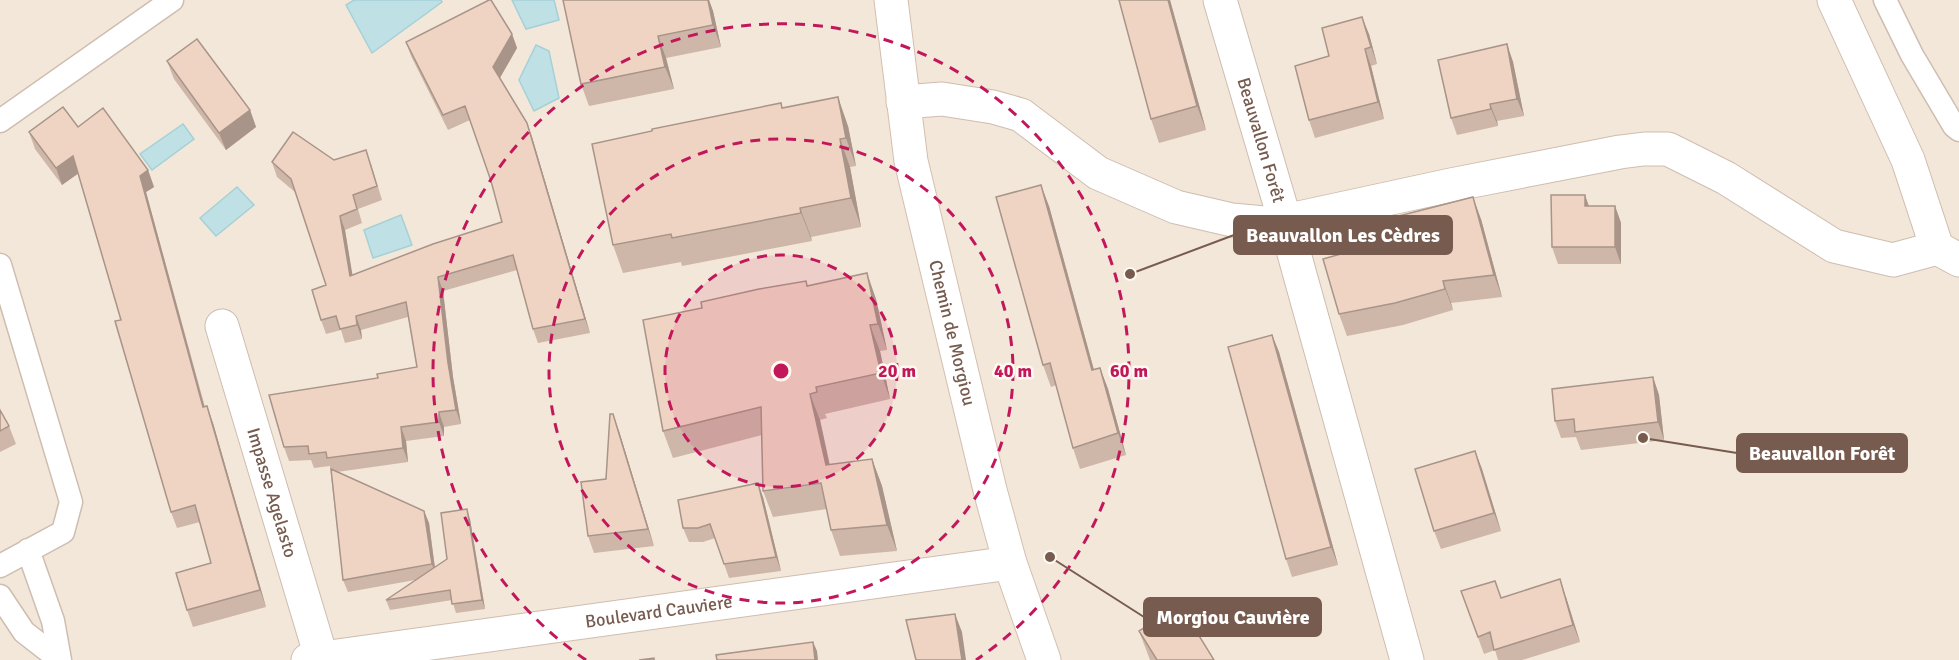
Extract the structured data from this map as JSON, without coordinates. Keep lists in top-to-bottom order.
{
  "streets": {
    "street": [
      "Beauvallon Forêt",
      "Chemin de Morgiou",
      "Impasse Agelasto",
      "Boulevard Cauviere"
    ]
  },
  "crossings": [
    ["Chemin de Morgiou", "Boulevard Cauviere"],
    ["Impasse Agelasto", "Boulevard Cauviere"]
  ],
  "places": ["Beauvallon Les Cèdres", "Beauvallon Forêt", "Morgiou Cauvière"],
  "rings": ["20 m", "40 m", "60 m"]
}
